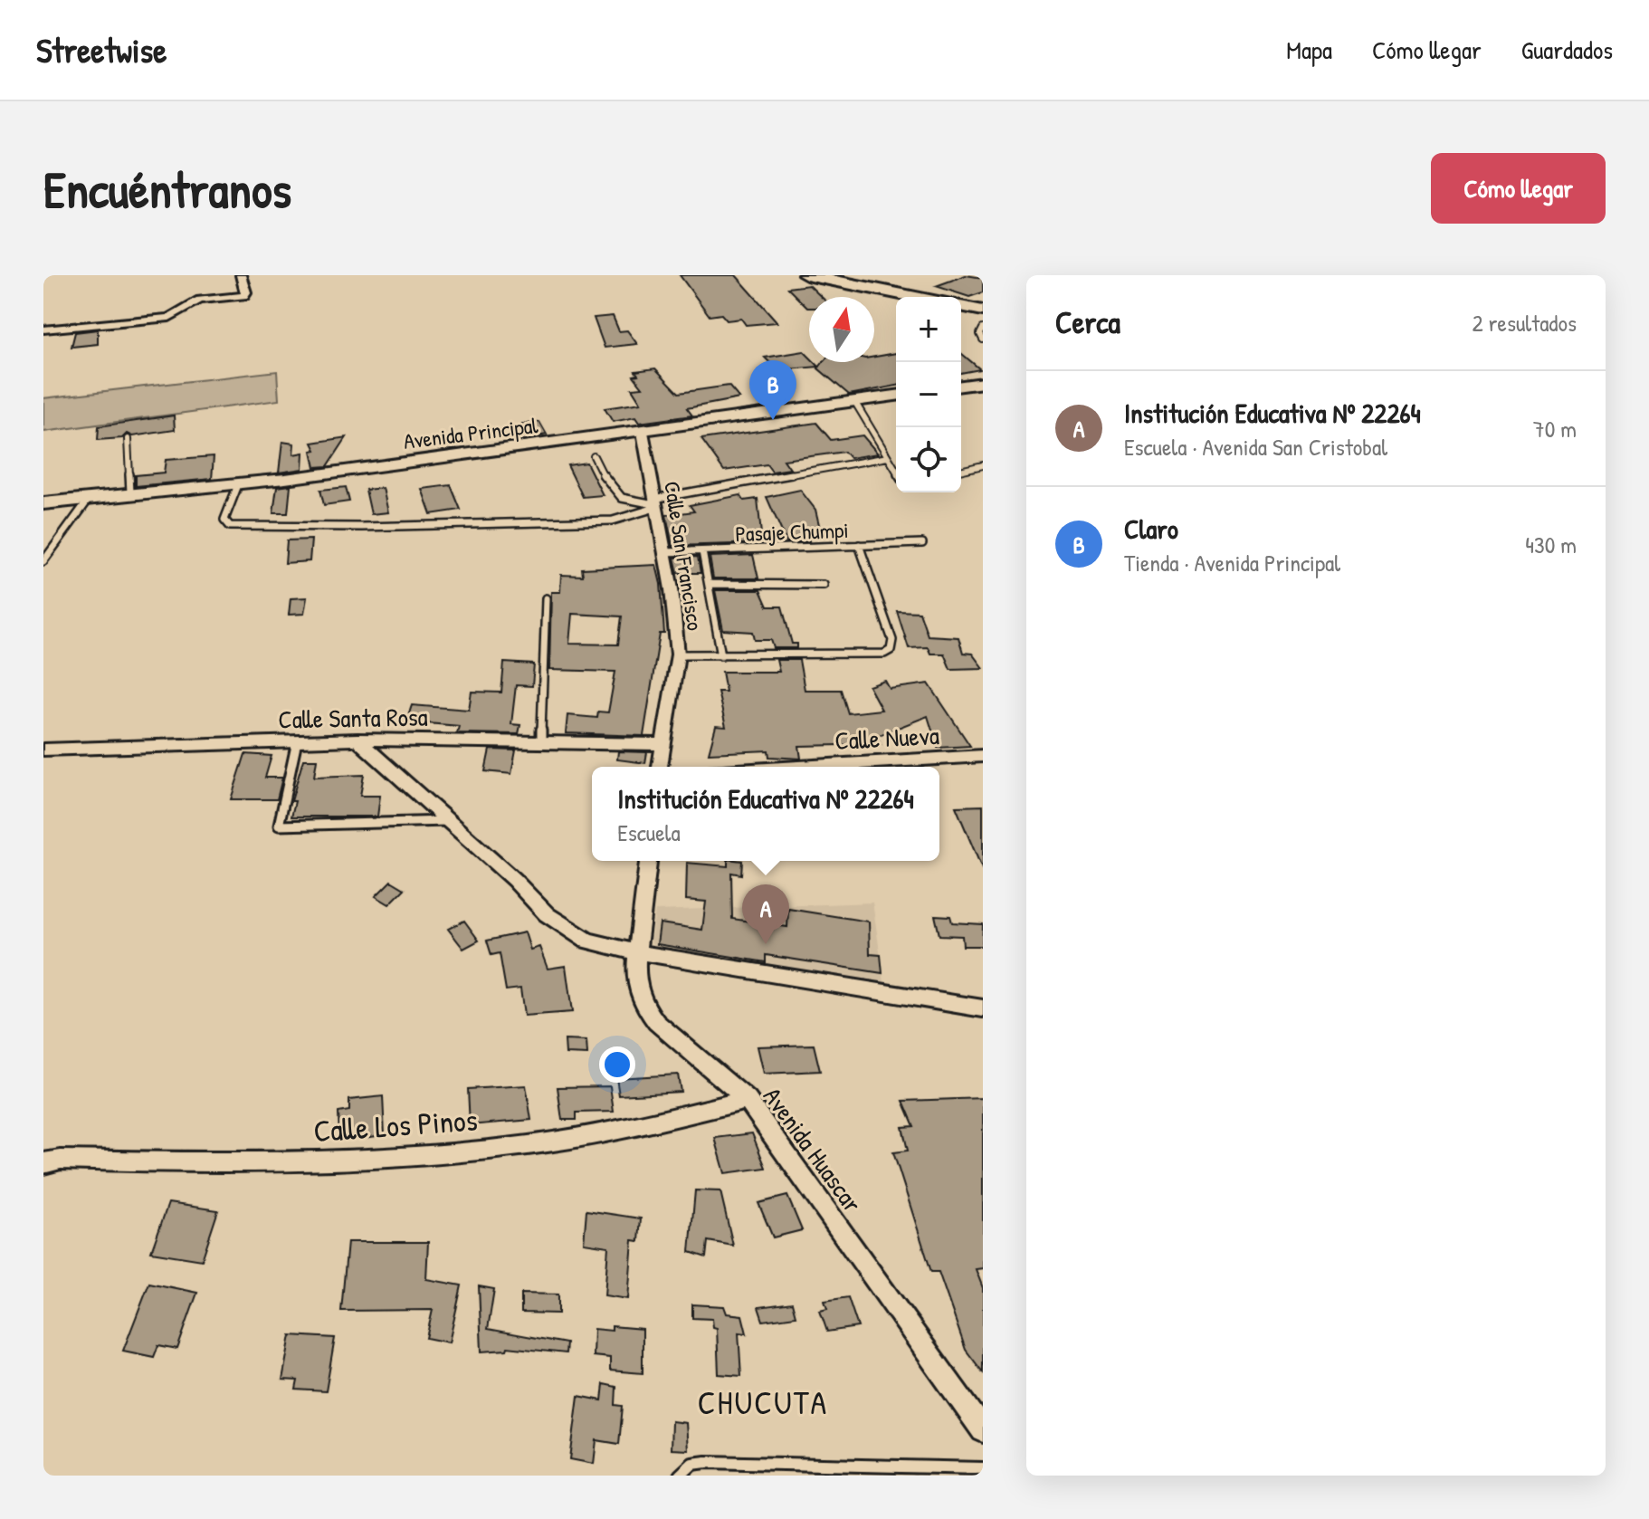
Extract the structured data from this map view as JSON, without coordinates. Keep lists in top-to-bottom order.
{
  "streets": {
    "main road": ["Avenida Principal"],
    "street": [
      "Calle San Francisco",
      "Calle Santa Rosa",
      "Calle Nueva",
      "Calle Los Pinos",
      "Avenida Huascar"
    ],
    "lane": ["Pasaje Chumpi"]
  },
  "crossings": [
    ["Avenida Principal", "Calle San Francisco"],
    ["Pasaje Chumpi", "Calle San Francisco"],
    ["Calle San Francisco", "Calle Santa Rosa"],
    ["Calle Los Pinos", "Avenida Huascar"]
  ],
  "districts": ["CHUCUTA"],
  "north": "top",
  "page": {
    "header": "Streetwise",
    "nav": ["Mapa", "Cómo llegar", "Guardados"],
    "buttons": "Cómo llegar",
    "title": "Encuéntranos",
    "heading": ["Cerca", "2 resultados"],
    "map_buttons": ["+", "−"],
    "pins": ["B", "A"],
    "list": [
      {
        "mark": "A",
        "name": "Institución Educativa Nº 22264",
        "note": "Escuela · Avenida San Cristobal",
        "value": "70 m"
      },
      {
        "mark": "B",
        "name": "Claro",
        "note": "Tienda · Avenida Principal",
        "value": "430 m"
      }
    ],
    "popup": ["Institución Educativa Nº 22264", "Escuela"]
  }
}
